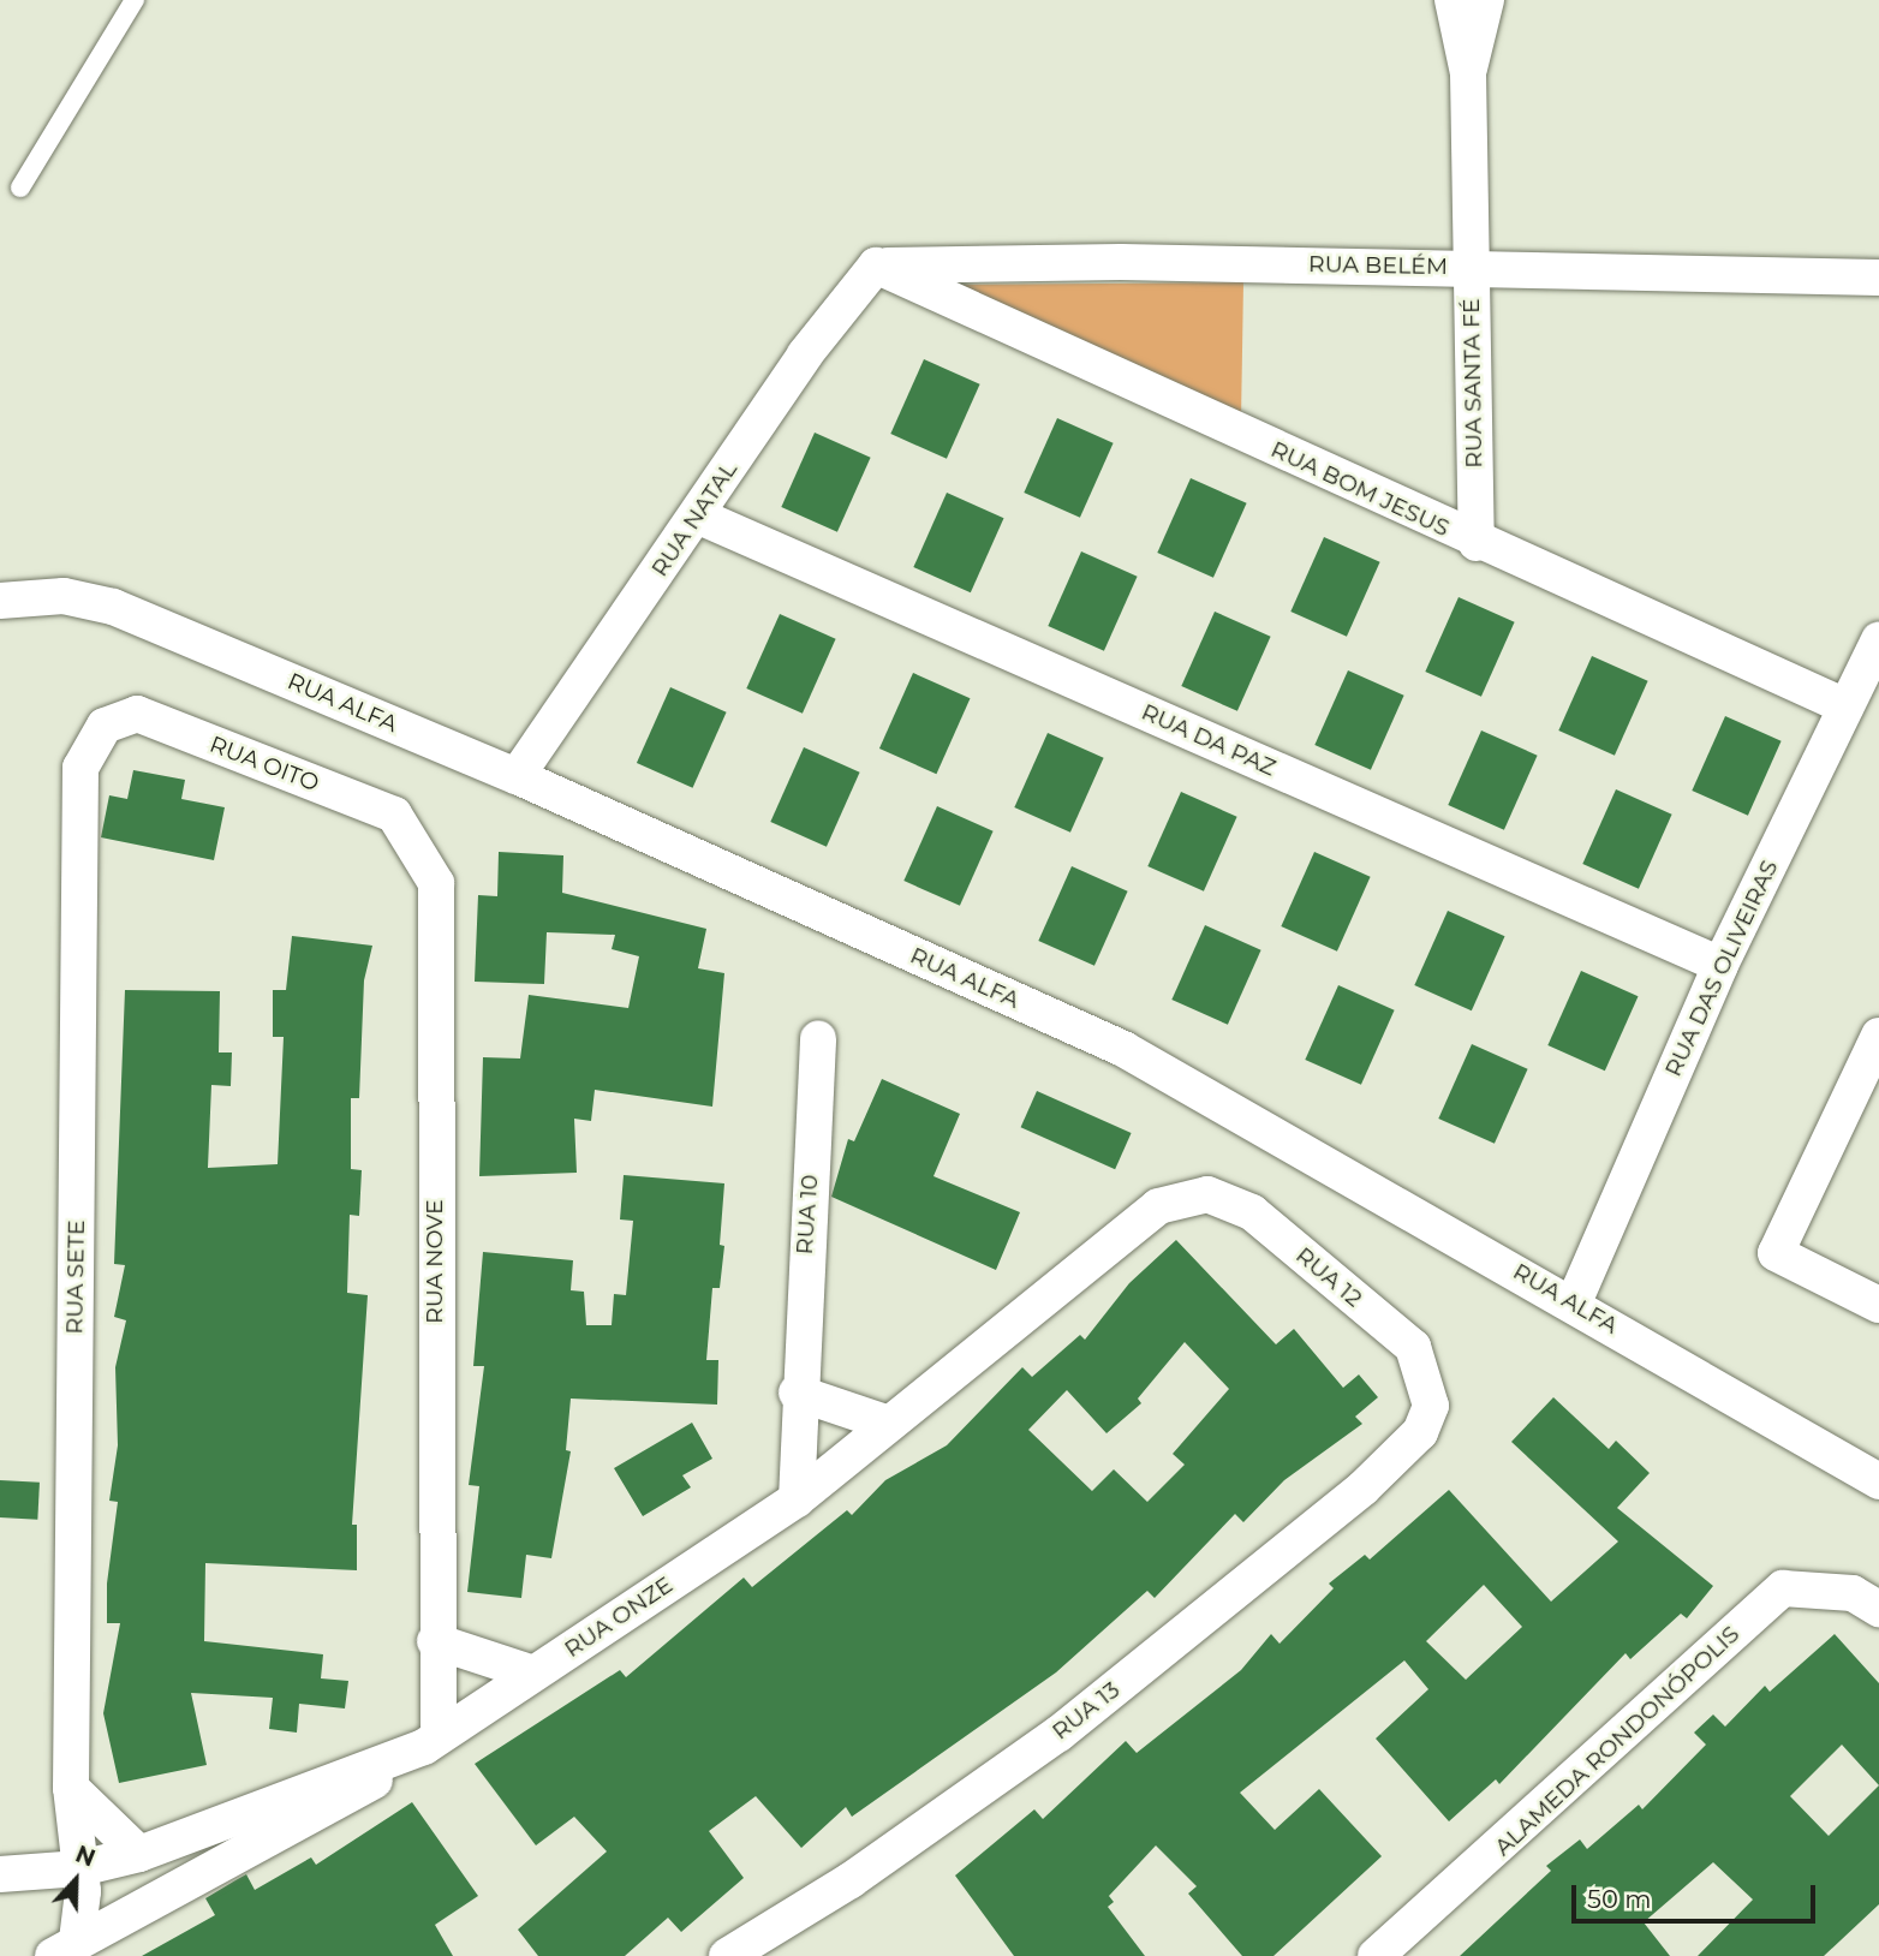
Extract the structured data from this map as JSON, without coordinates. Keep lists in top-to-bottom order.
{
  "streets": {
    "street": [
      "RUA BELÉM",
      "RUA SANTA FÉ",
      "RUA BOM JESUS",
      "RUA NATAL",
      "RUA ALFA",
      "RUA DA PAZ",
      "RUA OITO",
      "RUA DAS OLIVEIRAS",
      "RUA 10",
      "RUA NOVE",
      "RUA SETE",
      "RUA 12",
      "RUA ONZE",
      "RUA 13",
      "ALAMEDA RONDONÓPOLIS"
    ]
  },
  "crossings": [
    ["RUA BELÉM", "RUA SANTA FÉ"],
    ["RUA BELÉM", "RUA BOM JESUS"],
    ["RUA BELÉM", "RUA NATAL"],
    ["RUA SANTA FÉ", "RUA BOM JESUS"],
    ["RUA BOM JESUS", "RUA NATAL"],
    ["RUA BOM JESUS", "RUA DAS OLIVEIRAS"],
    ["RUA NATAL", "RUA ALFA"],
    ["RUA NATAL", "RUA DA PAZ"],
    ["RUA ALFA", "RUA DAS OLIVEIRAS"],
    ["RUA DA PAZ", "RUA DAS OLIVEIRAS"],
    ["RUA OITO", "RUA NOVE"],
    ["RUA OITO", "RUA SETE"],
    ["RUA 10", "RUA ONZE"],
    ["RUA NOVE", "RUA ONZE"],
    ["RUA SETE", "RUA ONZE"],
    ["RUA 12", "RUA ONZE"],
    ["RUA 12", "RUA 13"]
  ],
  "scale_bar": "50 m",
  "north": "top"
}
